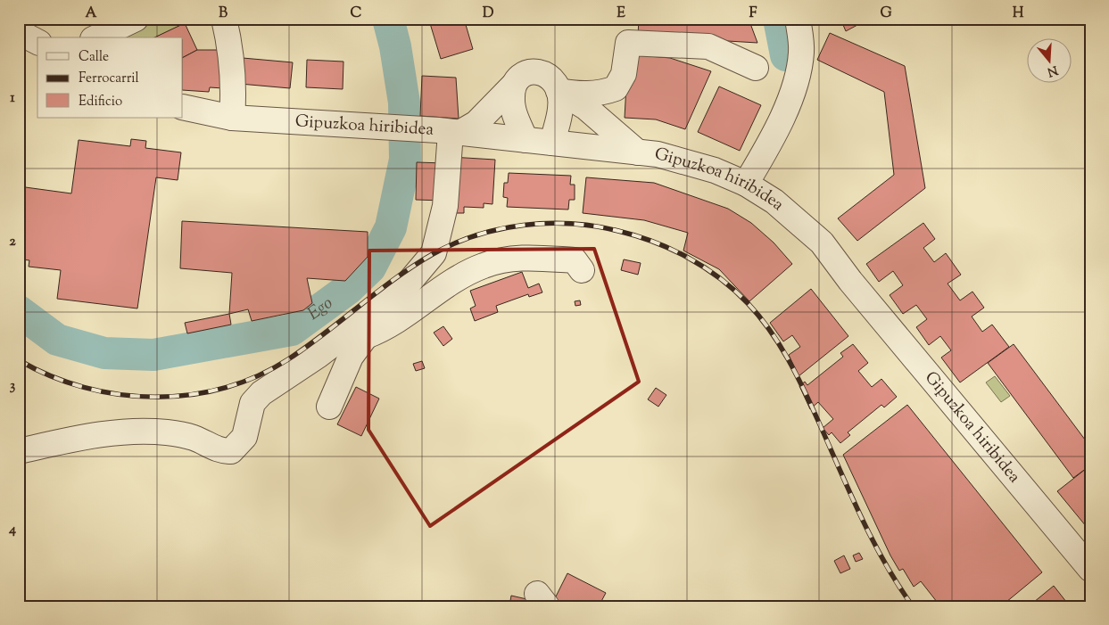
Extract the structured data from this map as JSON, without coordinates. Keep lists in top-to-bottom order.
{
  "streets": {
    "street": ["Gipuzkoa hiribidea"]
  },
  "water": ["Ego"],
  "legend": ["Calle", "Ferrocarril", "Edificio"],
  "north": "bottom",
  "grid": {
    "columns": [
      "A",
      "B",
      "C",
      "D",
      "E",
      "F",
      "G",
      "H"
    ],
    "rows": [
      "1",
      "2",
      "3",
      "4"
    ]
  }
}
